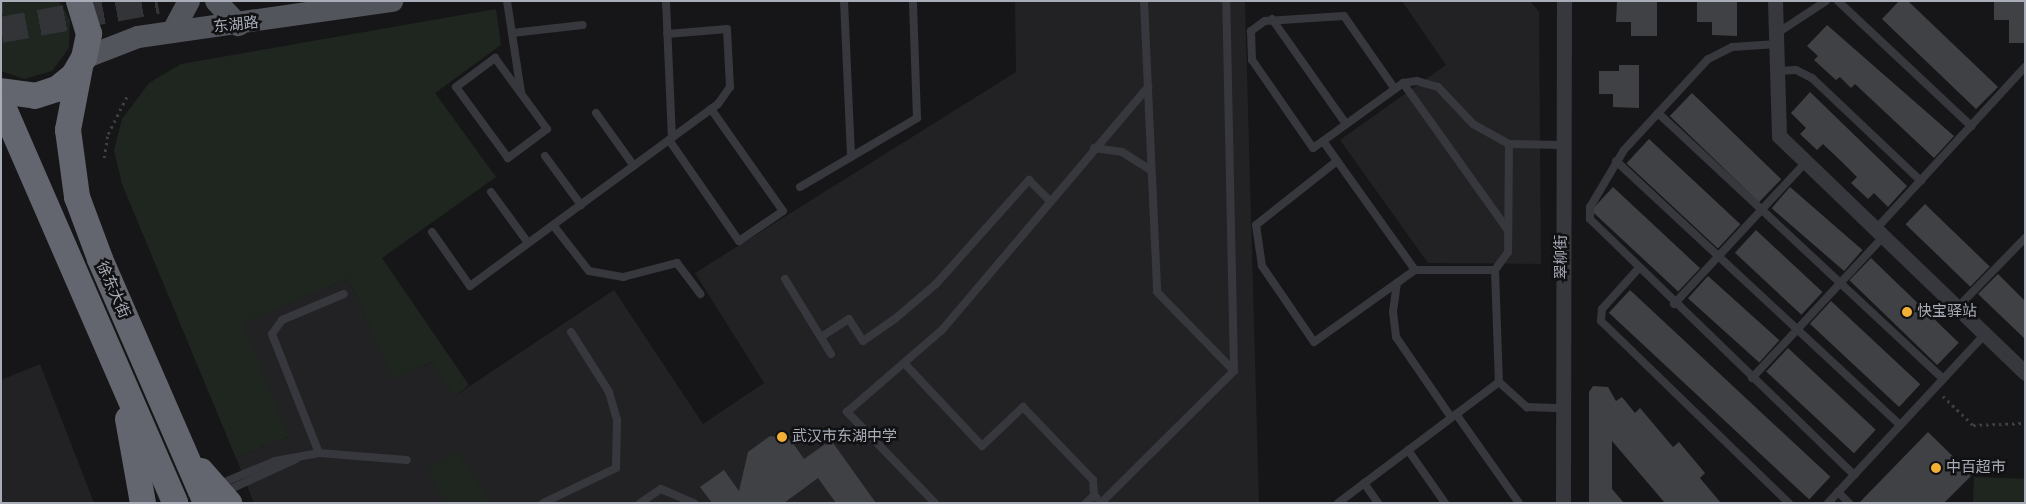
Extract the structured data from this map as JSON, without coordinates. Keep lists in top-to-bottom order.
{
  "streets": {
    "highway": ["徐东大街"],
    "main road": ["东湖路"],
    "street": ["翠柳街"]
  },
  "crossings": [
    ["东湖路", "徐东大街"]
  ],
  "places": ["快宝驿站", "武汉市东湖中学", "中百超市"]
}
